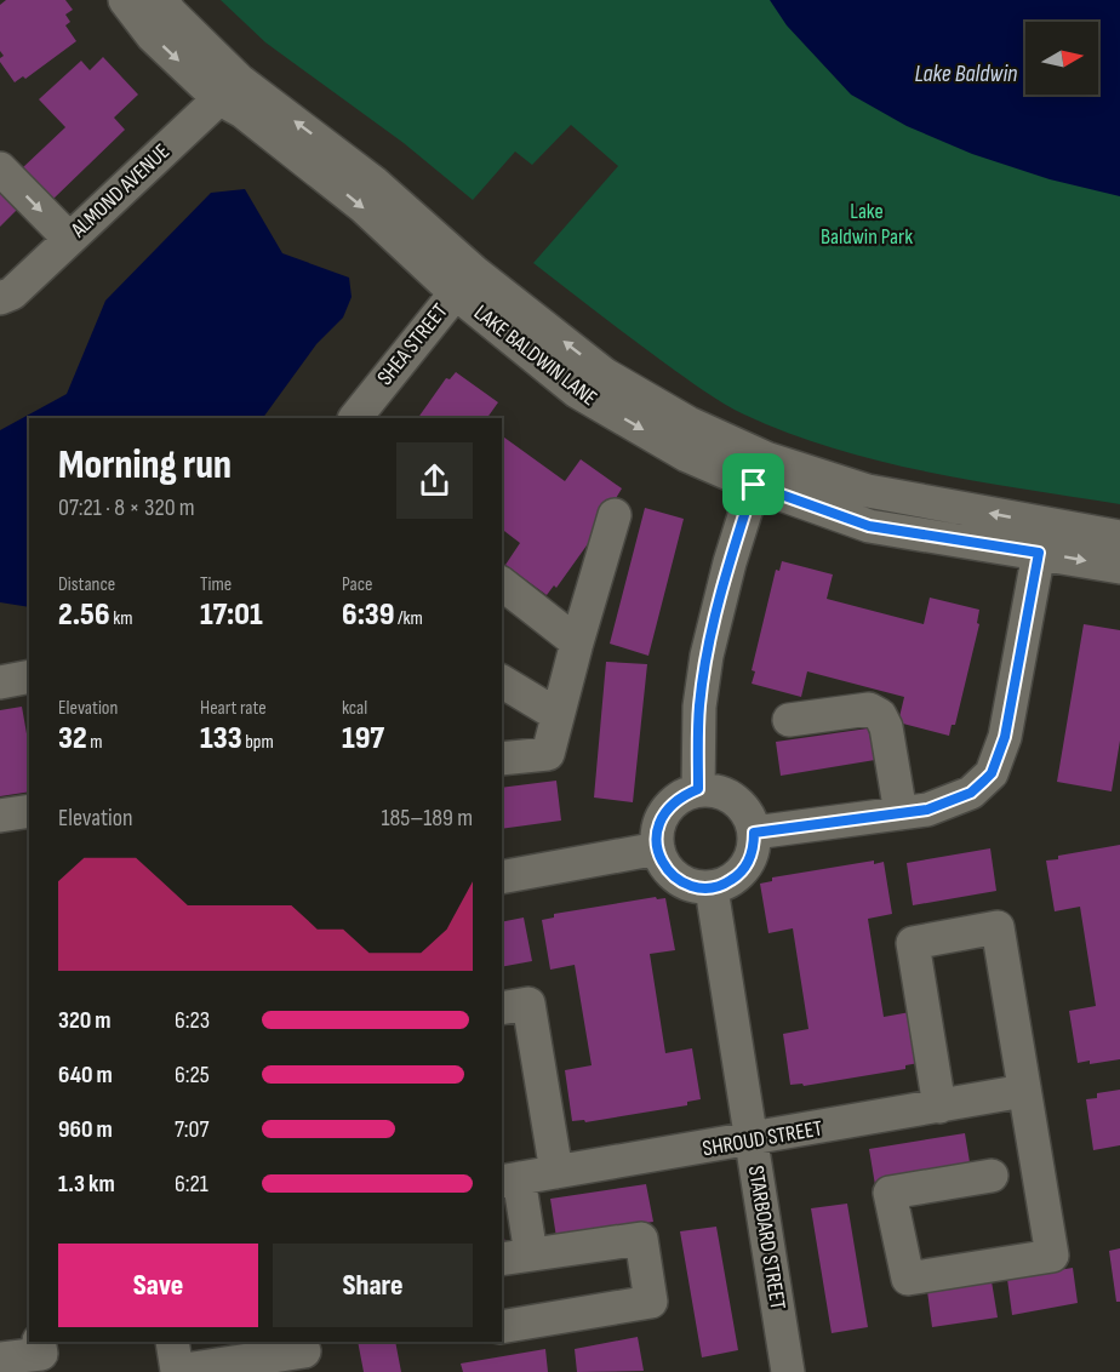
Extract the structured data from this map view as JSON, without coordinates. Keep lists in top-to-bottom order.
{
  "streets": {
    "street": [
      "ALMOND AVENUE",
      "SHEA STREET",
      "LAKE BALDWIN LANE",
      "SHROUD STREET",
      "STARBOARD STREET"
    ]
  },
  "crossings": [
    ["ALMOND AVENUE", "LAKE BALDWIN LANE"],
    ["SHEA STREET", "LAKE BALDWIN LANE"],
    ["SHROUD STREET", "STARBOARD STREET"]
  ],
  "water": ["Lake Baldwin"],
  "parks": ["Lake Baldwin Park"],
  "north": "right",
  "page": {
    "heading": ["Morning run", "07:21 · 8 × 320 m"],
    "stats": [
      ["Distance", "2.56 km"],
      ["Time", "17:01"],
      ["Pace", "6:39 /km"],
      ["Elevation", "32 m"],
      ["Heart rate", "133 bpm"],
      ["kcal", "197"]
    ],
    "chart": ["Elevation", "185–189 m"],
    "list": [
      {
        "name": "320 m",
        "note": "6:23"
      },
      {
        "name": "640 m",
        "note": "6:25"
      },
      {
        "name": "960 m",
        "note": "7:07"
      },
      {
        "name": "1.3 km",
        "note": "6:21"
      }
    ],
    "buttons": ["Save", "Share"]
  }
}
